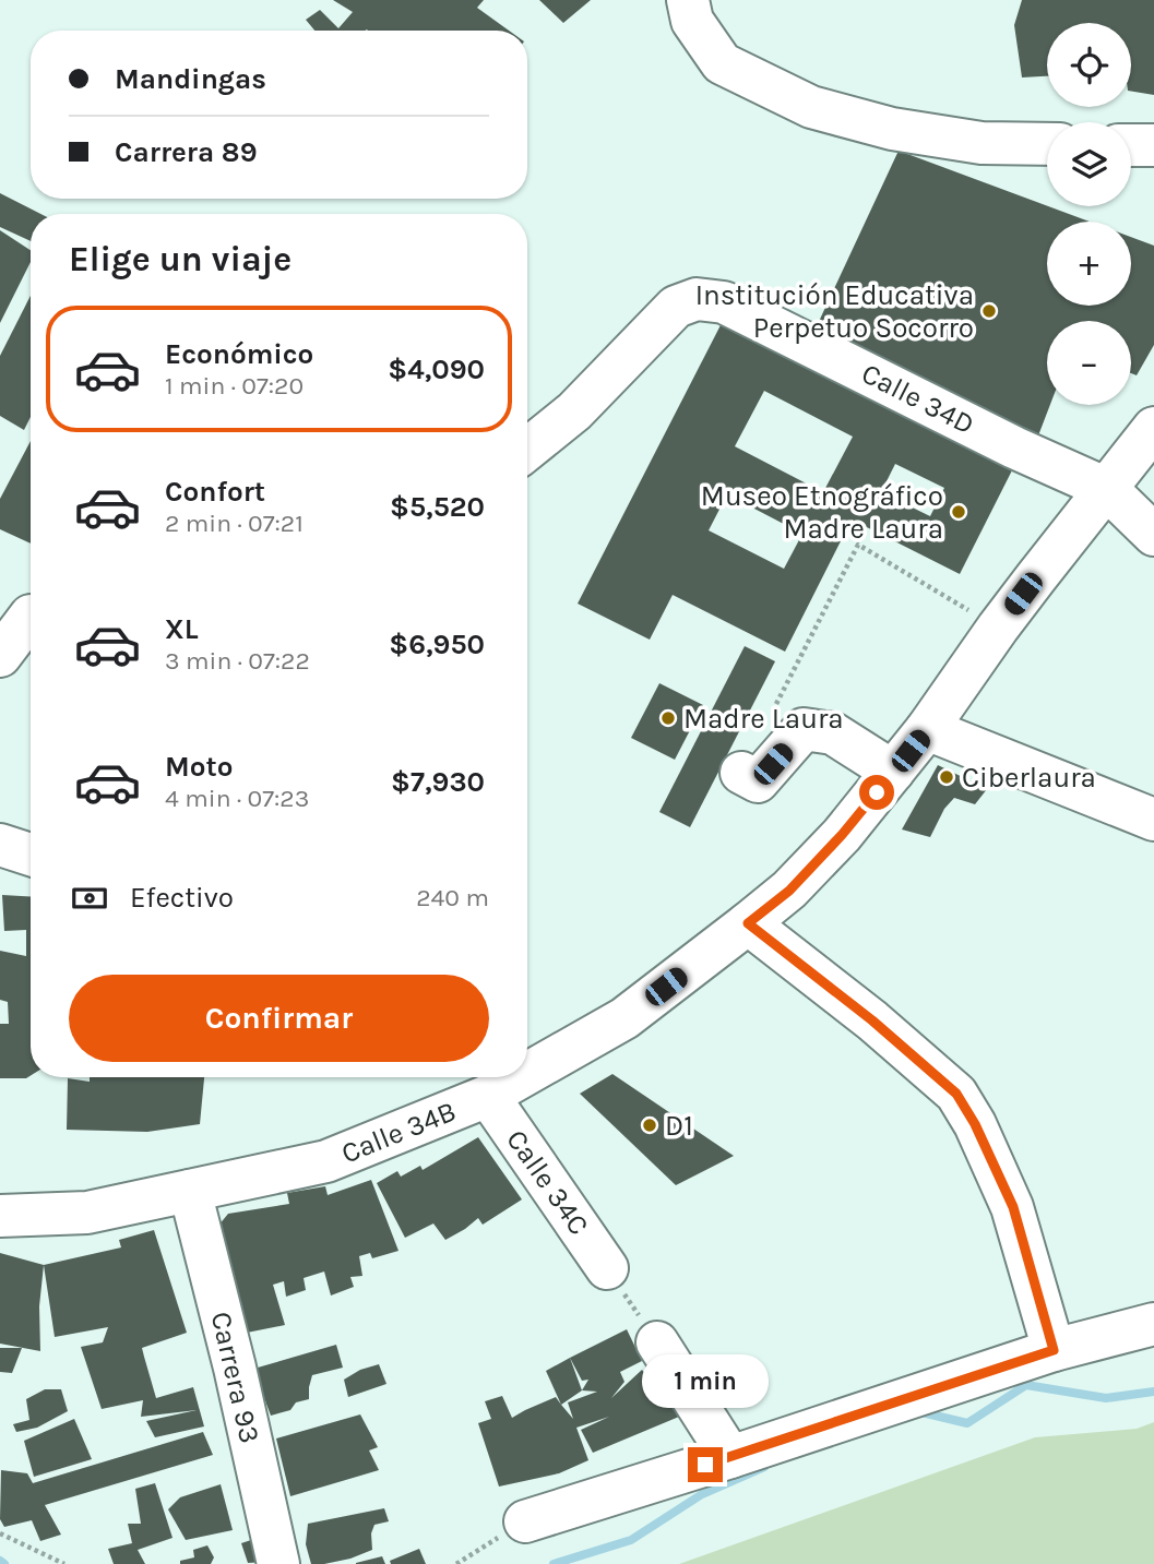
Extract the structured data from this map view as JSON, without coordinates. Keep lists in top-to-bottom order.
{
  "streets": {
    "street": [
      "Calle 34D",
      "Calle 34B",
      "Calle 34C",
      "Carrera 93"
    ]
  },
  "crossings": [
    ["Calle 34D", "Calle 34B"],
    ["Calle 34B", "Calle 34C"],
    ["Calle 34B", "Carrera 93"]
  ],
  "places": [
    "Institución Educativa Perpetuo Socorro",
    "Museo Etnográfico Madre Laura",
    "Madre Laura",
    "Ciberlaura",
    "D1"
  ],
  "page": {
    "map_buttons": ["+", "−"],
    "banner": ["Mandingas", "Carrera 89"],
    "heading": "Elige un viaje",
    "list": [
      {
        "name": "Económico",
        "note": "1 min · 07:20",
        "value": "$4,090"
      },
      {
        "name": "Confort",
        "note": "2 min · 07:21",
        "value": "$5,520"
      },
      {
        "name": "XL",
        "note": "3 min · 07:22",
        "value": "$6,950"
      },
      {
        "name": "Moto",
        "note": "4 min · 07:23",
        "value": "$7,930"
      }
    ],
    "pay": ["Efectivo", "240 m"],
    "buttons": "Confirmar",
    "bubble": "1 min"
  }
}
